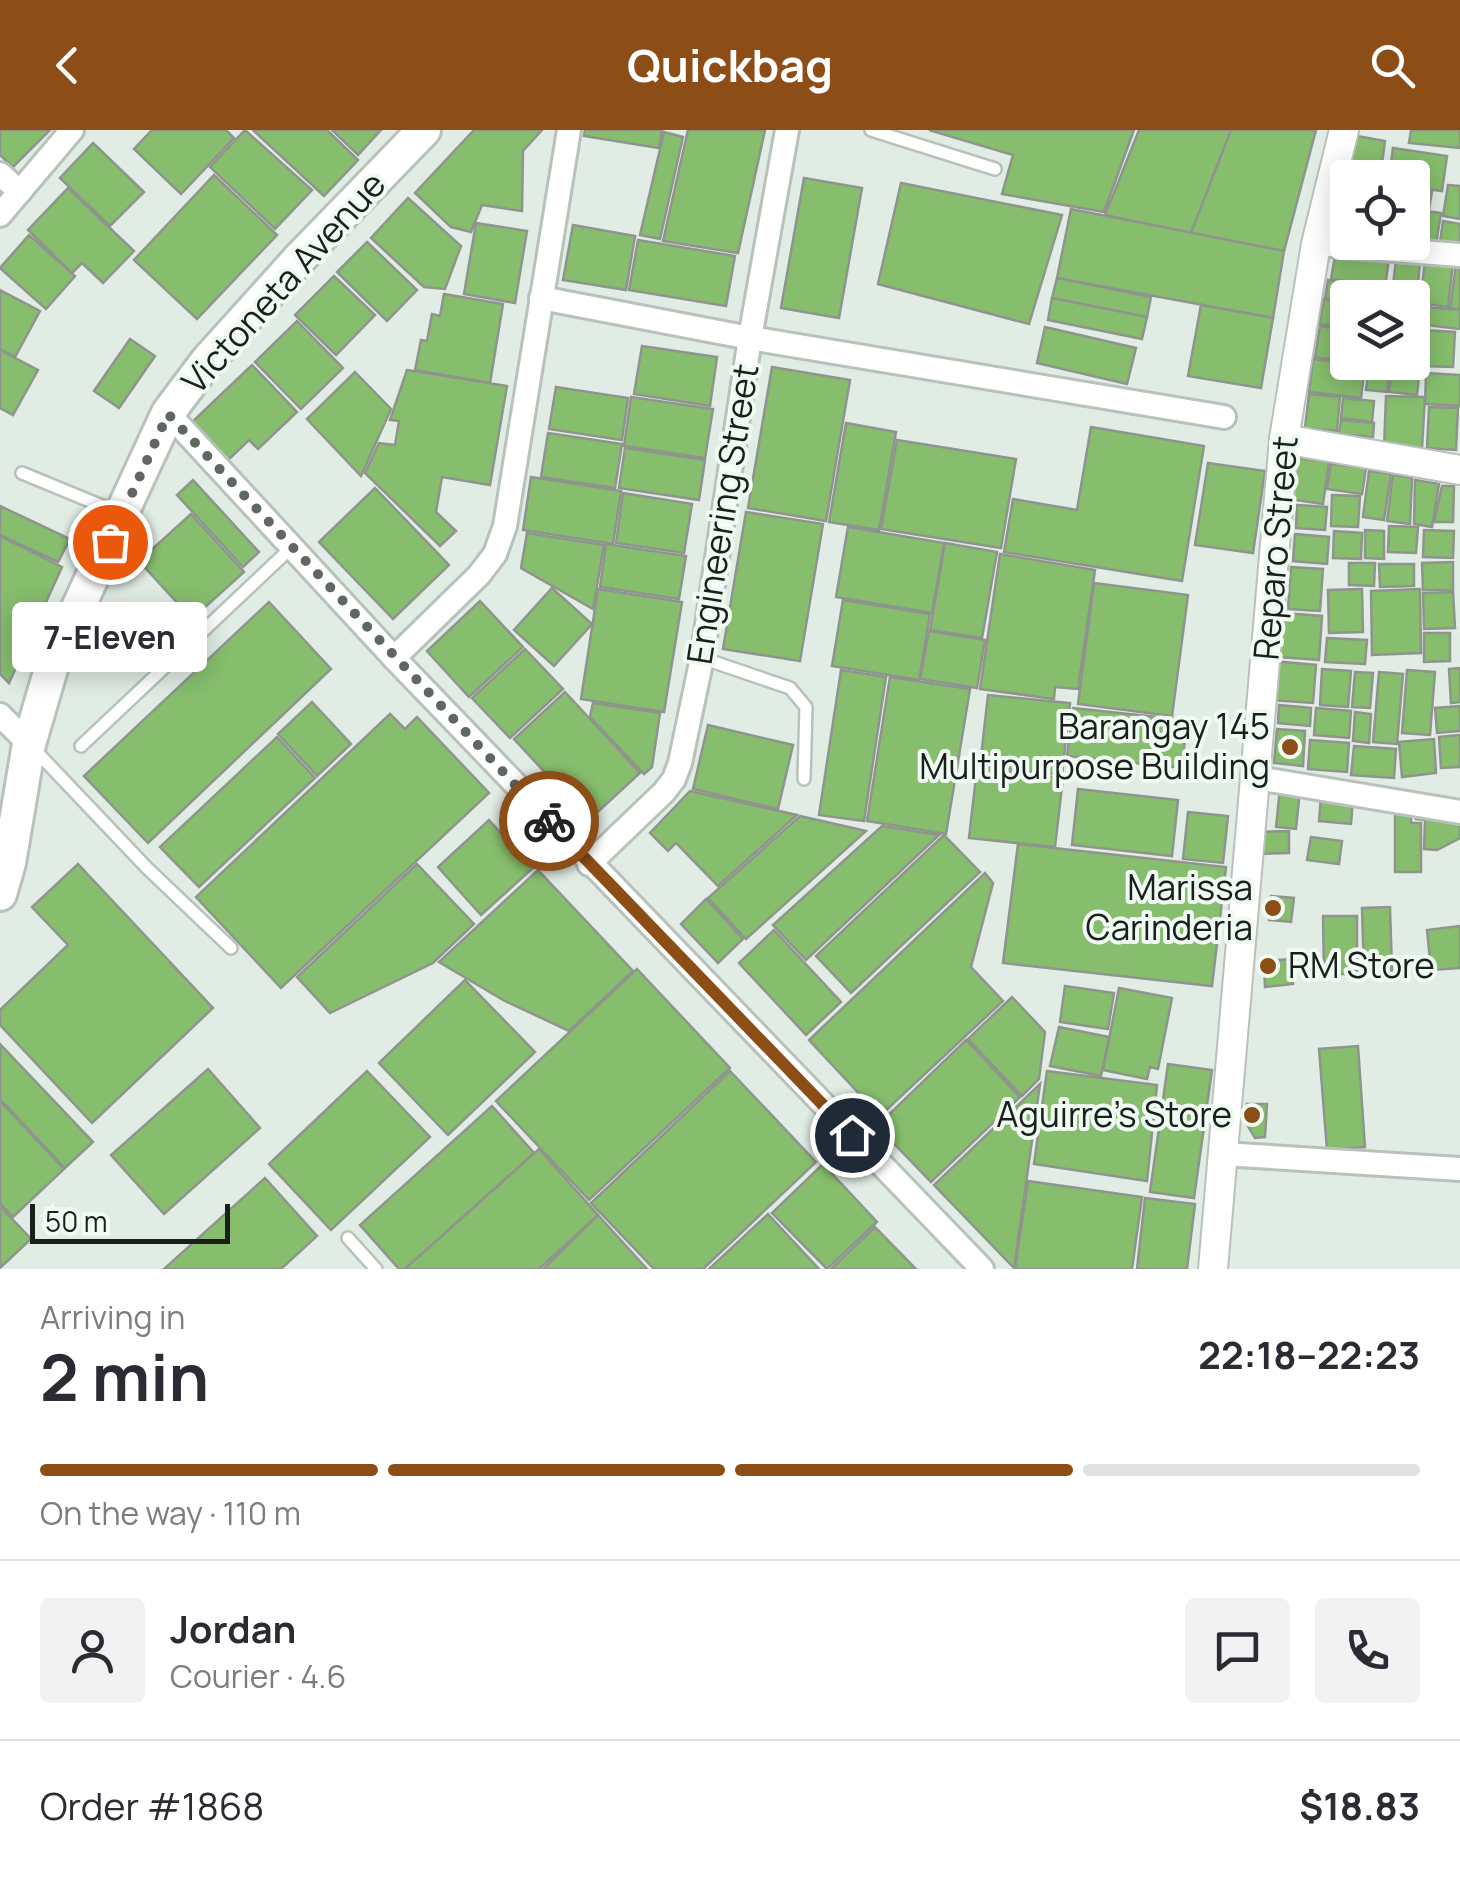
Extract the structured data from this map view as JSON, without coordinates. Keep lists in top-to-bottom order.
{
  "streets": {
    "main road": ["Victoneta Avenue"],
    "street": ["Engineering Street", "Reparo Street"]
  },
  "places": [
    "7-Eleven",
    "Barangay 145 Multipurpose Building",
    "Marissa Carinderia",
    "RM Store",
    "Aguirre's Store"
  ],
  "scale_bar": "50 m",
  "page": {
    "header": "Quickbag",
    "bubble": "7-Eleven",
    "scale": "50 m",
    "heading": ["2 min", "Arriving in", "22:18–22:23"],
    "panel": [
      "Jordan",
      "Courier · 4.6",
      "Order #1868",
      "$18.83"
    ],
    "bar": "On the way · 110 m"
  }
}
